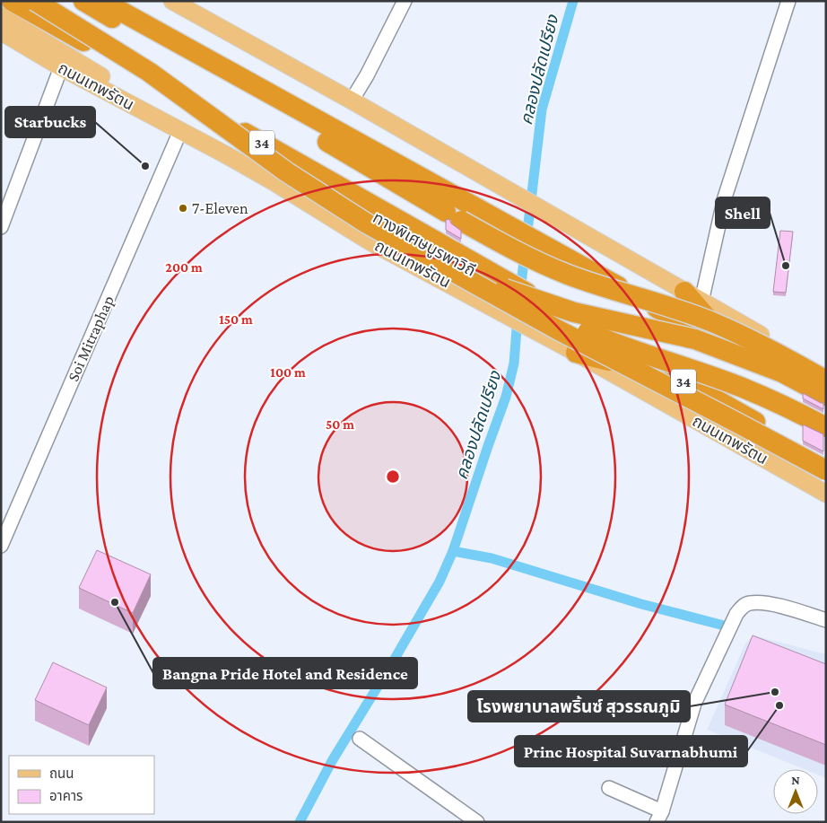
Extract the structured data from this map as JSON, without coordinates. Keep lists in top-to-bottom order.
{
  "streets": {
    "highway": ["ถนนเทพรัตน", "34", "ทางพิเศษบูรพาวิถี"],
    "street": ["Soi Mitraphap"]
  },
  "crossings": [
    ["ถนนเทพรัตน", "ทางพิเศษบูรพาวิถี"],
    ["ถนนเทพรัตน", "Soi Mitraphap"]
  ],
  "water": ["คลองปลัดเปรียง"],
  "places": [
    "Starbucks",
    "7-Eleven",
    "Shell",
    "Bangna Pride Hotel and Residence",
    "โรงพยาบาลพริ้นซ์ สุวรรณภูมิ",
    "Princ Hospital Suvarnabhumi"
  ],
  "legend": ["ถนน", "อาคาร"],
  "north": "top",
  "rings": [
    "200 m",
    "150 m",
    "100 m",
    "50 m"
  ]
}
